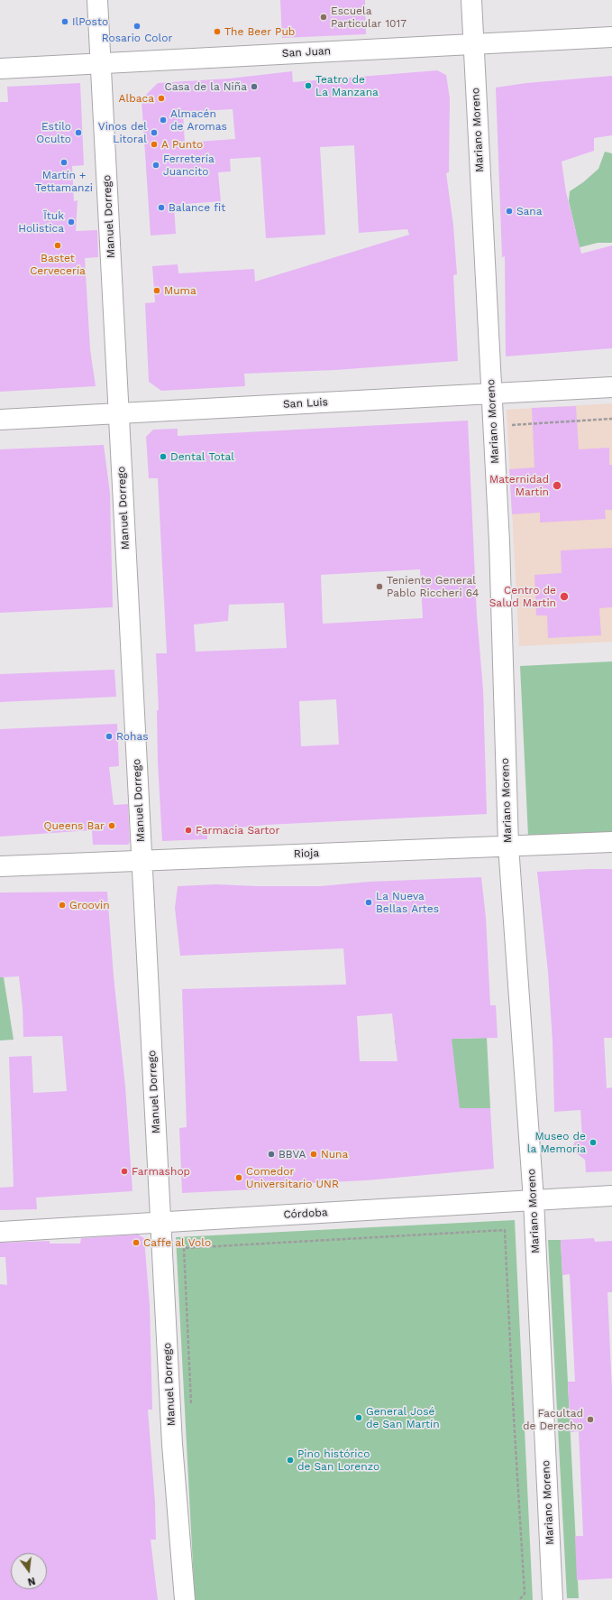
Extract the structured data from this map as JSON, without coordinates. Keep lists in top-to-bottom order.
{
  "streets": {
    "street": [
      "San Juan",
      "Mariano Moreno",
      "Manuel Dorrego",
      "San Luis",
      "Rioja",
      "Córdoba"
    ]
  },
  "crossings": [
    ["San Juan", "Mariano Moreno"],
    ["San Juan", "Manuel Dorrego"],
    ["Mariano Moreno", "San Luis"],
    ["Mariano Moreno", "Rioja"],
    ["Mariano Moreno", "Córdoba"],
    ["Manuel Dorrego", "San Luis"],
    ["Manuel Dorrego", "Rioja"],
    ["Manuel Dorrego", "Córdoba"]
  ],
  "places": [
    "Escuela Particular 1017",
    "IlPosto",
    "Rosario Color",
    "The Beer Pub",
    "Teatro de La Manzana",
    "Casa de la Niña",
    "Albaca",
    "Almacén de Aromas",
    "Estilo Oculto",
    "Vinos del Litoral",
    "A Punto",
    "Martín + Tettamanzi",
    "Ferretería Juancito",
    "Balance fit",
    "Sana",
    "Ïtuk Holistica",
    "Bastet Cervecería",
    "Muma",
    "Dental Total",
    "Maternidad Martin",
    "Teniente General Pablo Riccheri 64",
    "Centro de Salud Martin",
    "Rohas",
    "Queens Bar",
    "Farmacia Sartor",
    "La Nueva Bellas Artes",
    "Groovin",
    "Museo de la Memoria",
    "BBVA",
    "Nuna",
    "Farmashop",
    "Comedor Universitario UNR",
    "Caffe al Volo",
    "General José de San Martín",
    "Facultad de Derecho",
    "Pino histórico de San Lorenzo"
  ],
  "north": "bottom"
}
